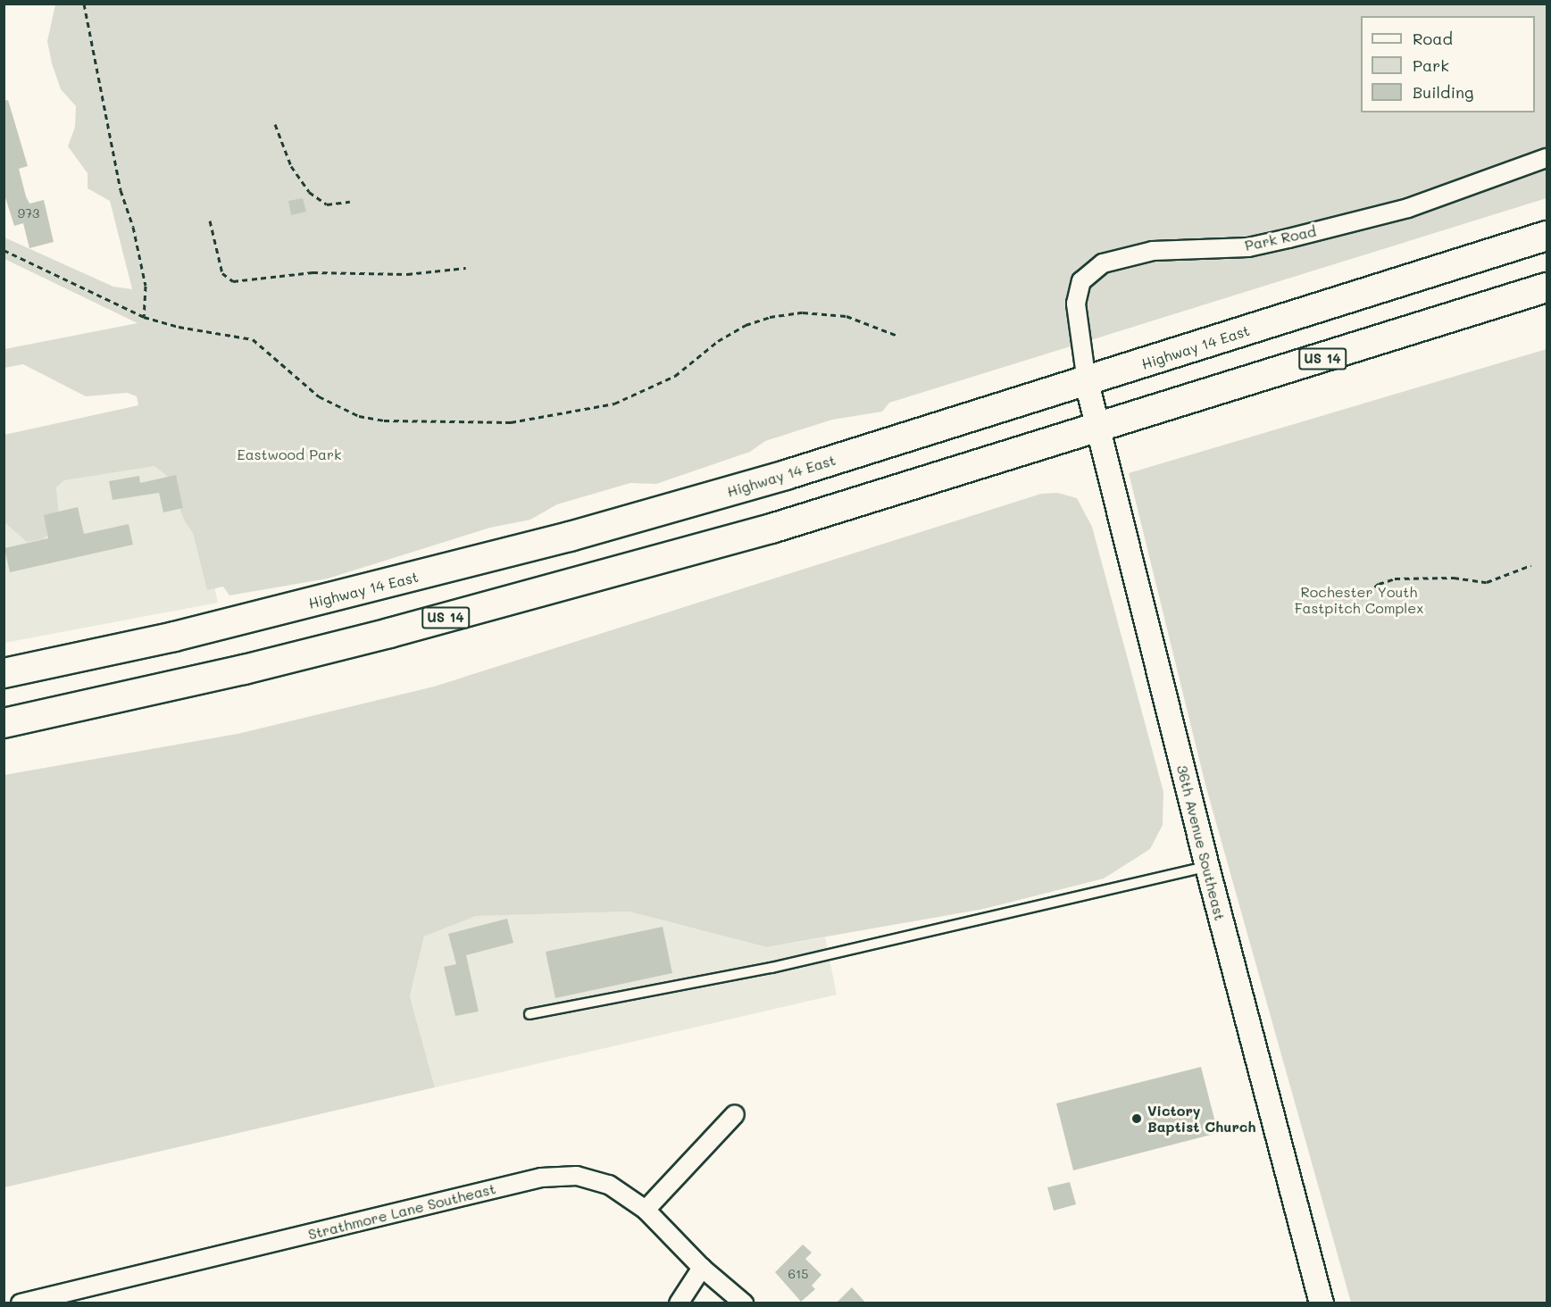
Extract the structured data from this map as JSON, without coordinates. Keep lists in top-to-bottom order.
{
  "streets": {
    "main road": ["Highway 14 East", "US 14"],
    "street": ["Park Road", "36th Avenue Southeast", "Strathmore Lane Southeast"]
  },
  "crossings": [
    ["Park Road", "Highway 14 East"],
    ["Park Road", "36th Avenue Southeast"],
    ["Highway 14 East", "36th Avenue Southeast"],
    ["US 14", "36th Avenue Southeast"]
  ],
  "parks": ["Eastwood Park", "Rochester Youth Fastpitch Complex"],
  "places": ["Victory Baptist Church"],
  "house_numbers": ["973", "615"],
  "legend": ["Road", "Park", "Building"]
}
